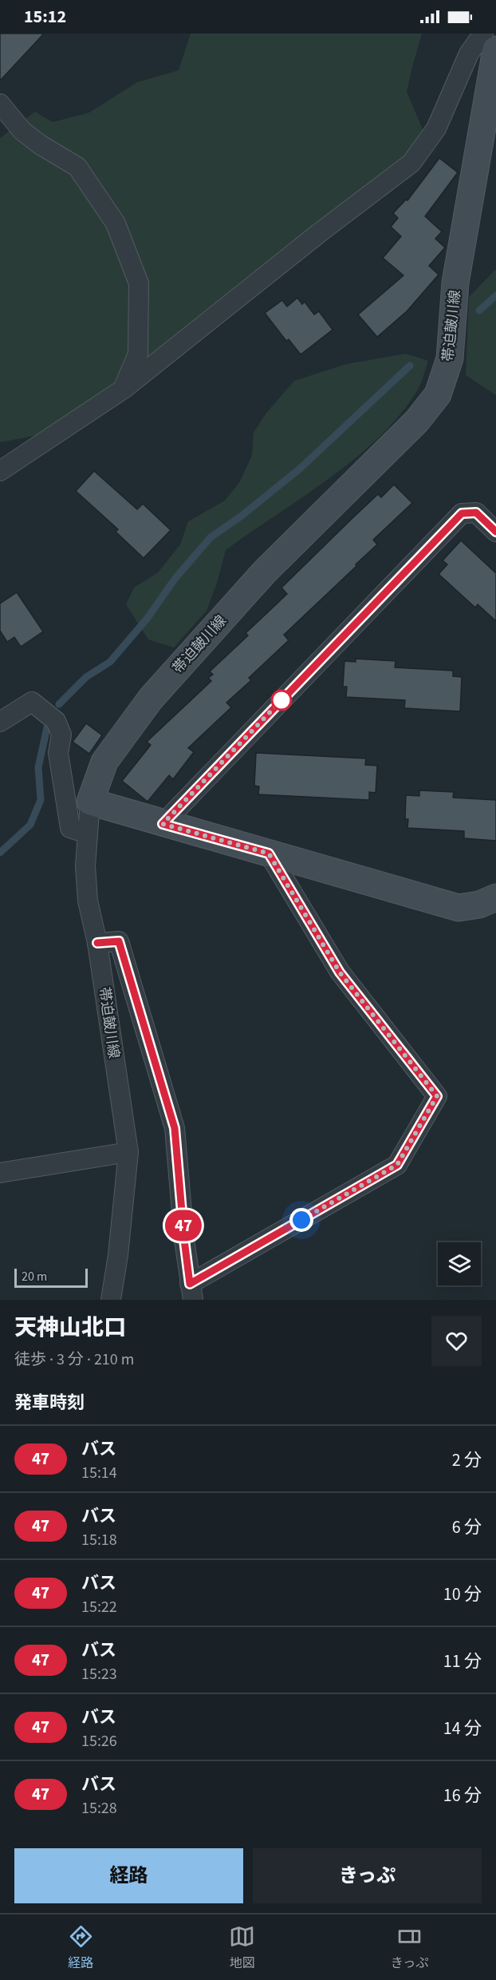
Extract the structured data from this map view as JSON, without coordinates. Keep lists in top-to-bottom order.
{
  "streets": {
    "street": ["帯迫皷川線"]
  },
  "lines": ["bus line 47"],
  "scale_bar": "20 m",
  "page": {
    "status": "15:12",
    "on_map": "47",
    "scale": "20 m",
    "heading": [
      ["天神山北口", "徒歩 · 3 分 · 210 m"],
      "発車時刻"
    ],
    "list": [
      {
        "mark": "47",
        "name": "バス",
        "note": "15:14",
        "value": "2 分"
      },
      {
        "mark": "47",
        "name": "バス",
        "note": "15:18",
        "value": "6 分"
      },
      {
        "mark": "47",
        "name": "バス",
        "note": "15:22",
        "value": "10 分"
      },
      {
        "mark": "47",
        "name": "バス",
        "note": "15:23",
        "value": "11 分"
      },
      {
        "mark": "47",
        "name": "バス",
        "note": "15:26",
        "value": "14 分"
      },
      {
        "mark": "47",
        "name": "バス",
        "note": "15:28",
        "value": "16 分"
      }
    ],
    "buttons": ["経路", "きっぷ"],
    "tabs": ["経路", "地図", "きっぷ"]
  }
}
